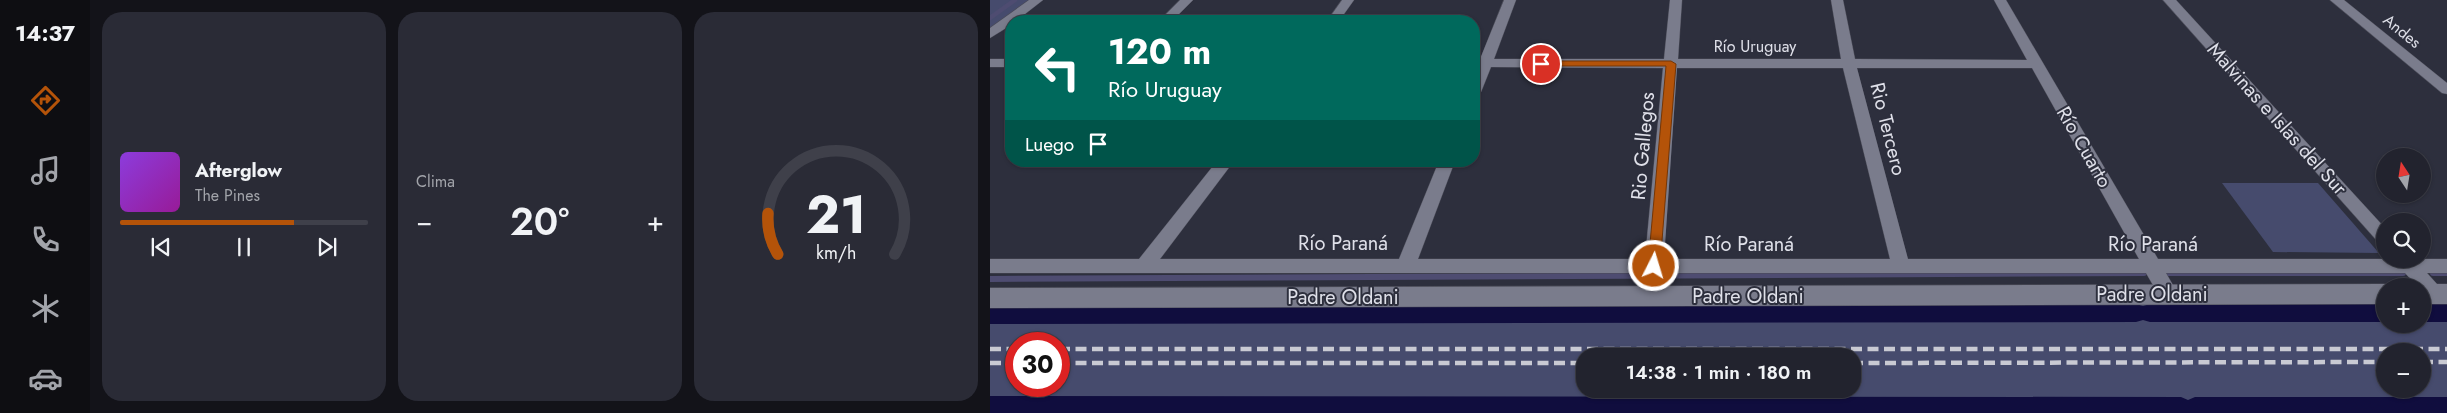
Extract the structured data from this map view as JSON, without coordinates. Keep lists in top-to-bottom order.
{
  "streets": {
    "main road": ["Padre Oldani"],
    "street": [
      "Andes",
      "Río Uruguay",
      "Malvinas e Islas del Sur",
      "Rio Tercero",
      "Rio Gallegos",
      "Río Cuarto",
      "Río Paraná"
    ]
  },
  "crossings": [
    ["Río Uruguay", "Rio Tercero"],
    ["Río Uruguay", "Rio Gallegos"],
    ["Río Uruguay", "Río Cuarto"],
    ["Rio Tercero", "Río Paraná"],
    ["Rio Gallegos", "Río Paraná"],
    ["Río Cuarto", "Río Paraná"],
    ["Río Cuarto", "Padre Oldani"]
  ],
  "north": "top",
  "page": {
    "tabs": "14:37",
    "tile": "Clima",
    "turn": ["120 m", "Río Uruguay"],
    "then": "Luego",
    "map_buttons": ["+", "−"],
    "song": ["Afterglow", "The Pines"],
    "heat": ["−", "20°", "+"],
    "limit": "30",
    "trip": "14:38 · 1 min · 180 m",
    "gauge": ["21", "km/h"]
  }
}
